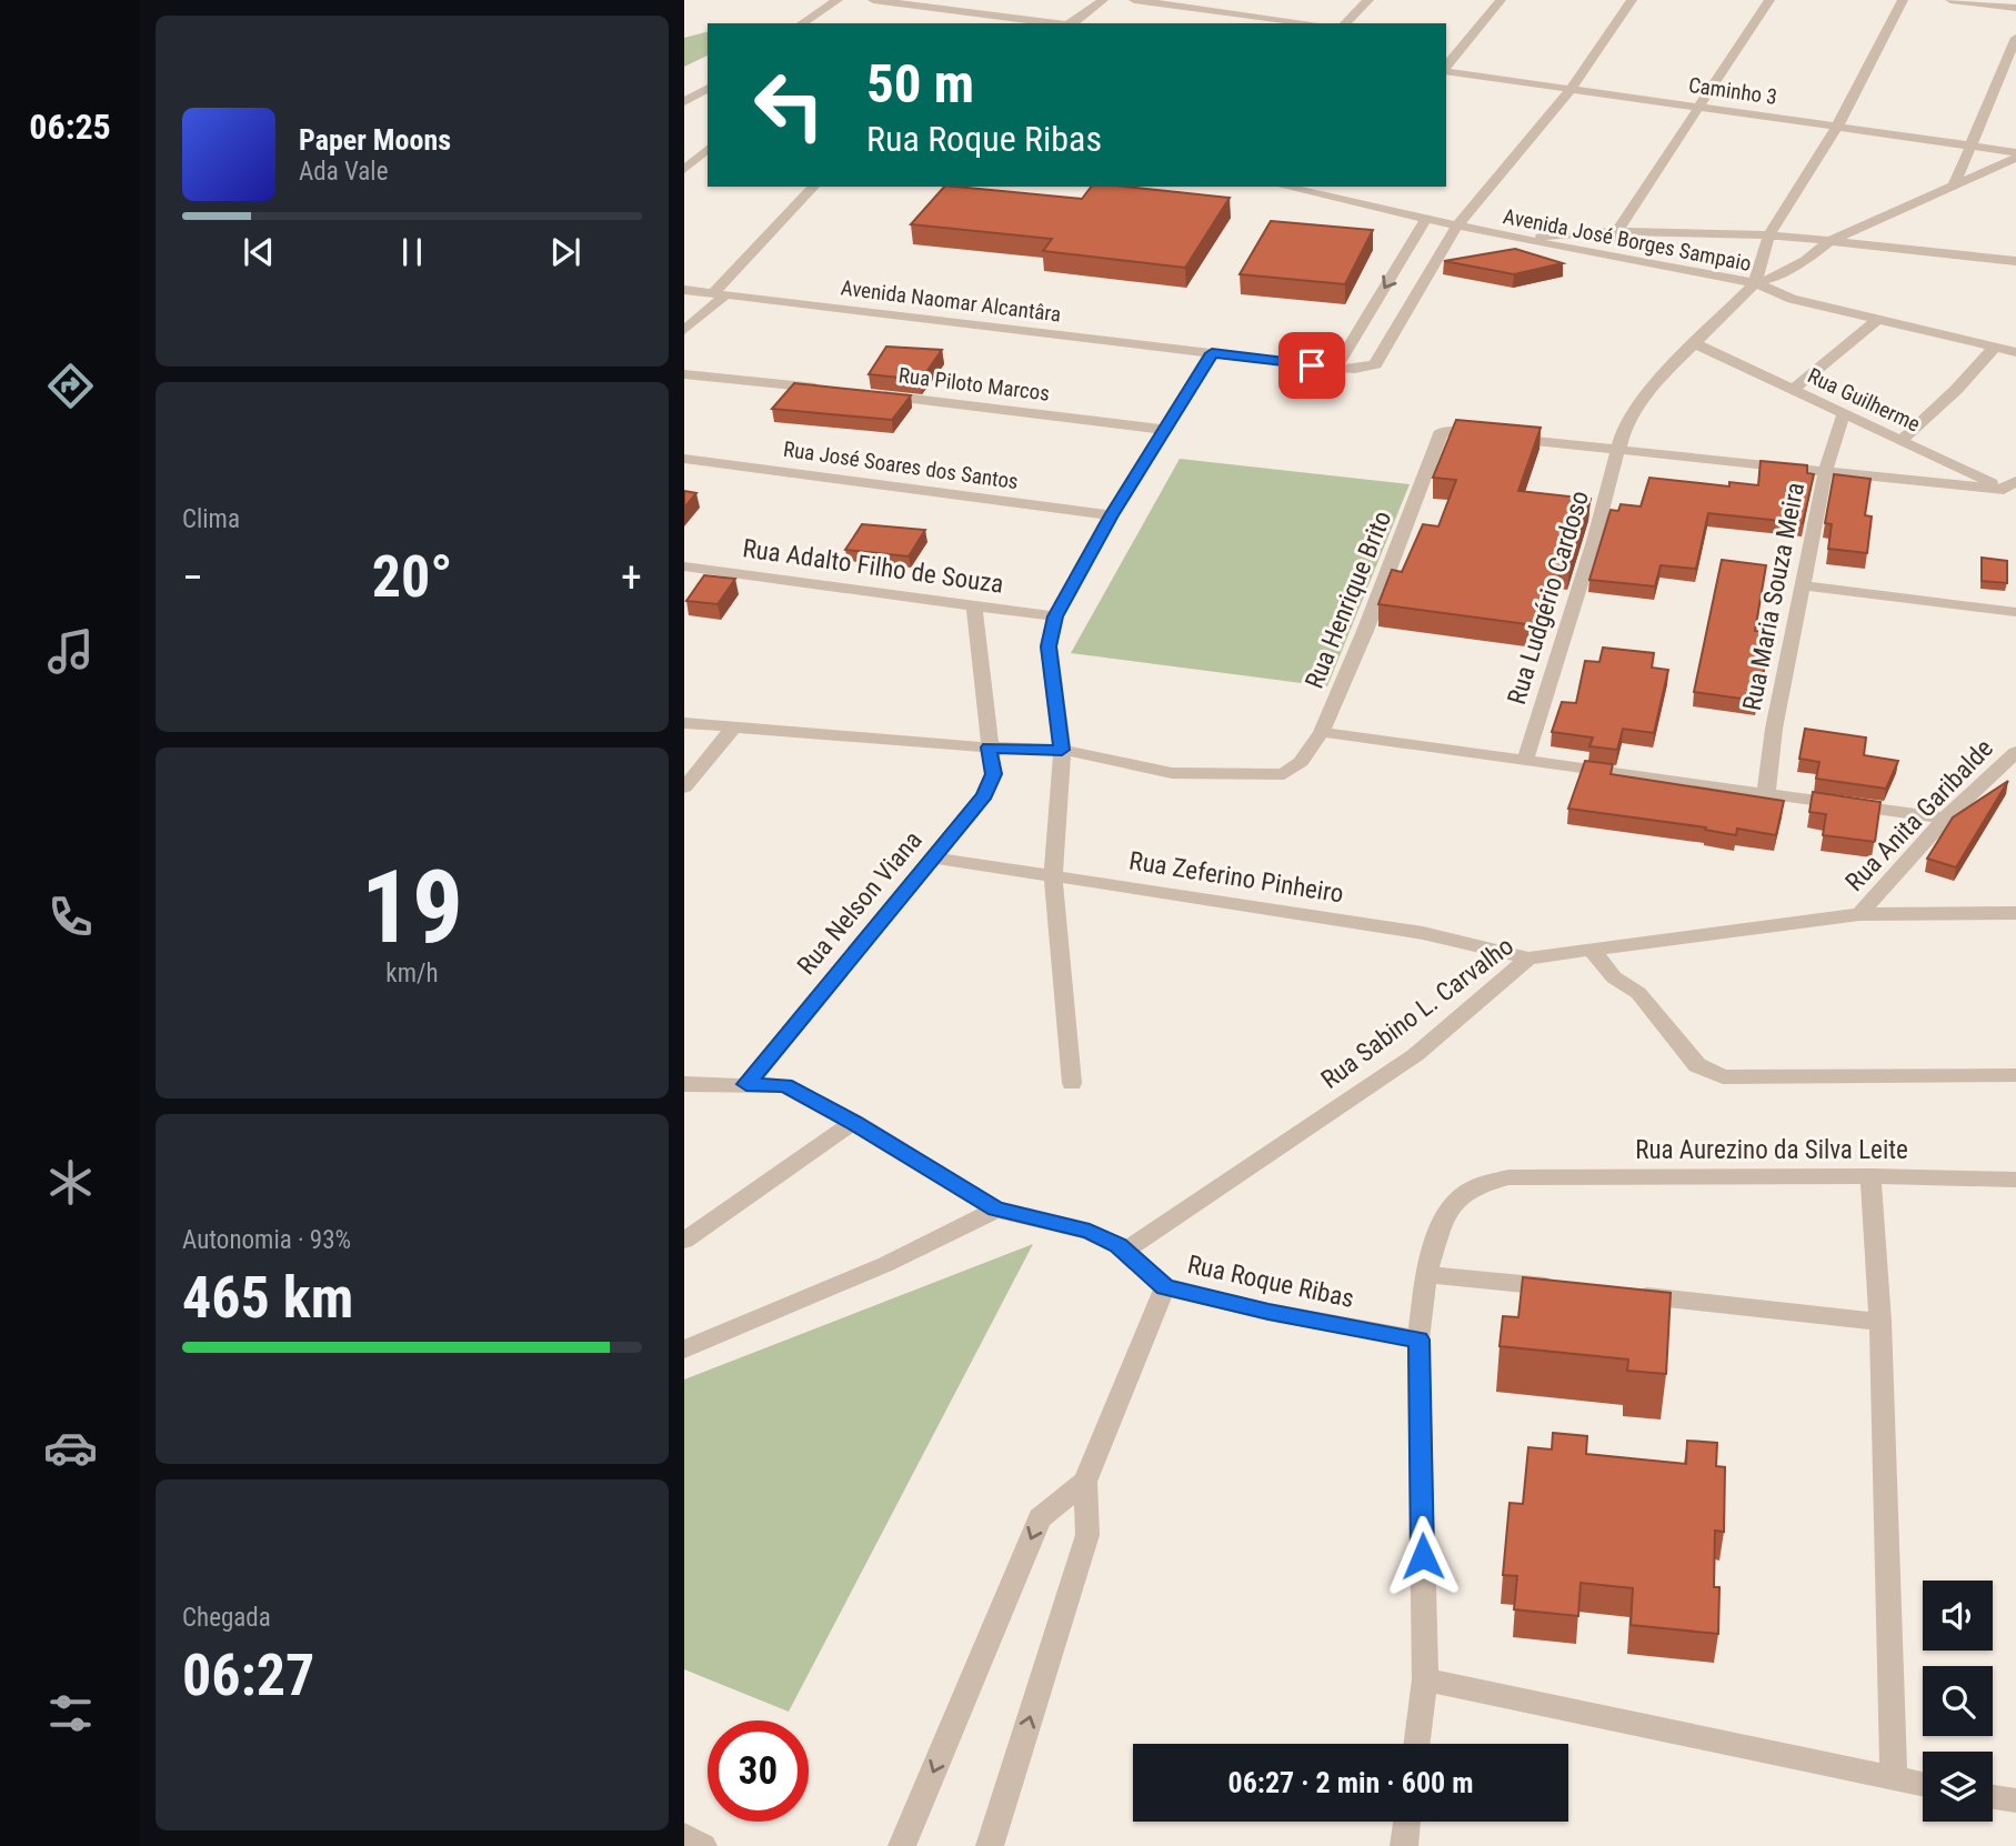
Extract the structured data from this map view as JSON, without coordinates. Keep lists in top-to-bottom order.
{
  "streets": {
    "street": [
      "Caminho 3",
      "Avenida José Borges Sampaio",
      "Avenida Naomar Alcantâra",
      "Rua Piloto Marcos",
      "Rua Guilherme",
      "Rua José Soares dos Santos",
      "Rua Adalto Filho de Souza",
      "Rua Maria Souza Meira",
      "Rua Ludgério Cardoso",
      "Rua Henrique Brito",
      "Rua Anita Garibalde",
      "Rua Zeferino Pinheiro",
      "Rua Nelson Viana",
      "Rua Sabino L. Carvalho",
      "Rua Aurezino da Silva Leite",
      "Rua Roque Ribas"
    ]
  },
  "crossings": [
    ["Avenida José Borges Sampaio", "Avenida Naomar Alcantâra"],
    ["Avenida José Borges Sampaio", "Rua Ludgério Cardoso"],
    ["Rua Guilherme", "Rua Maria Souza Meira"],
    ["Rua Guilherme", "Rua Ludgério Cardoso"],
    ["Rua Adalto Filho de Souza", "Rua Nelson Viana"],
    ["Rua Ludgério Cardoso", "Rua Henrique Brito"],
    ["Rua Anita Garibalde", "Rua Sabino L. Carvalho"],
    ["Rua Zeferino Pinheiro", "Rua Nelson Viana"],
    ["Rua Zeferino Pinheiro", "Rua Sabino L. Carvalho"],
    ["Rua Nelson Viana", "Rua Roque Ribas"],
    ["Rua Sabino L. Carvalho", "Rua Roque Ribas"],
    ["Rua Aurezino da Silva Leite", "Rua Roque Ribas"]
  ],
  "page": {
    "tabs": "06:25",
    "turn": ["50 m", "Rua Roque Ribas"],
    "song": ["Paper Moons", "Ada Vale"],
    "tile": [
      "Clima",
      ["19", "km/h"],
      ["Autonomia · 93%", "465 km"],
      ["Chegada", "06:27"]
    ],
    "heat": ["−", "20°", "+"],
    "limit": "30",
    "trip": "06:27 · 2 min · 600 m"
  }
}
